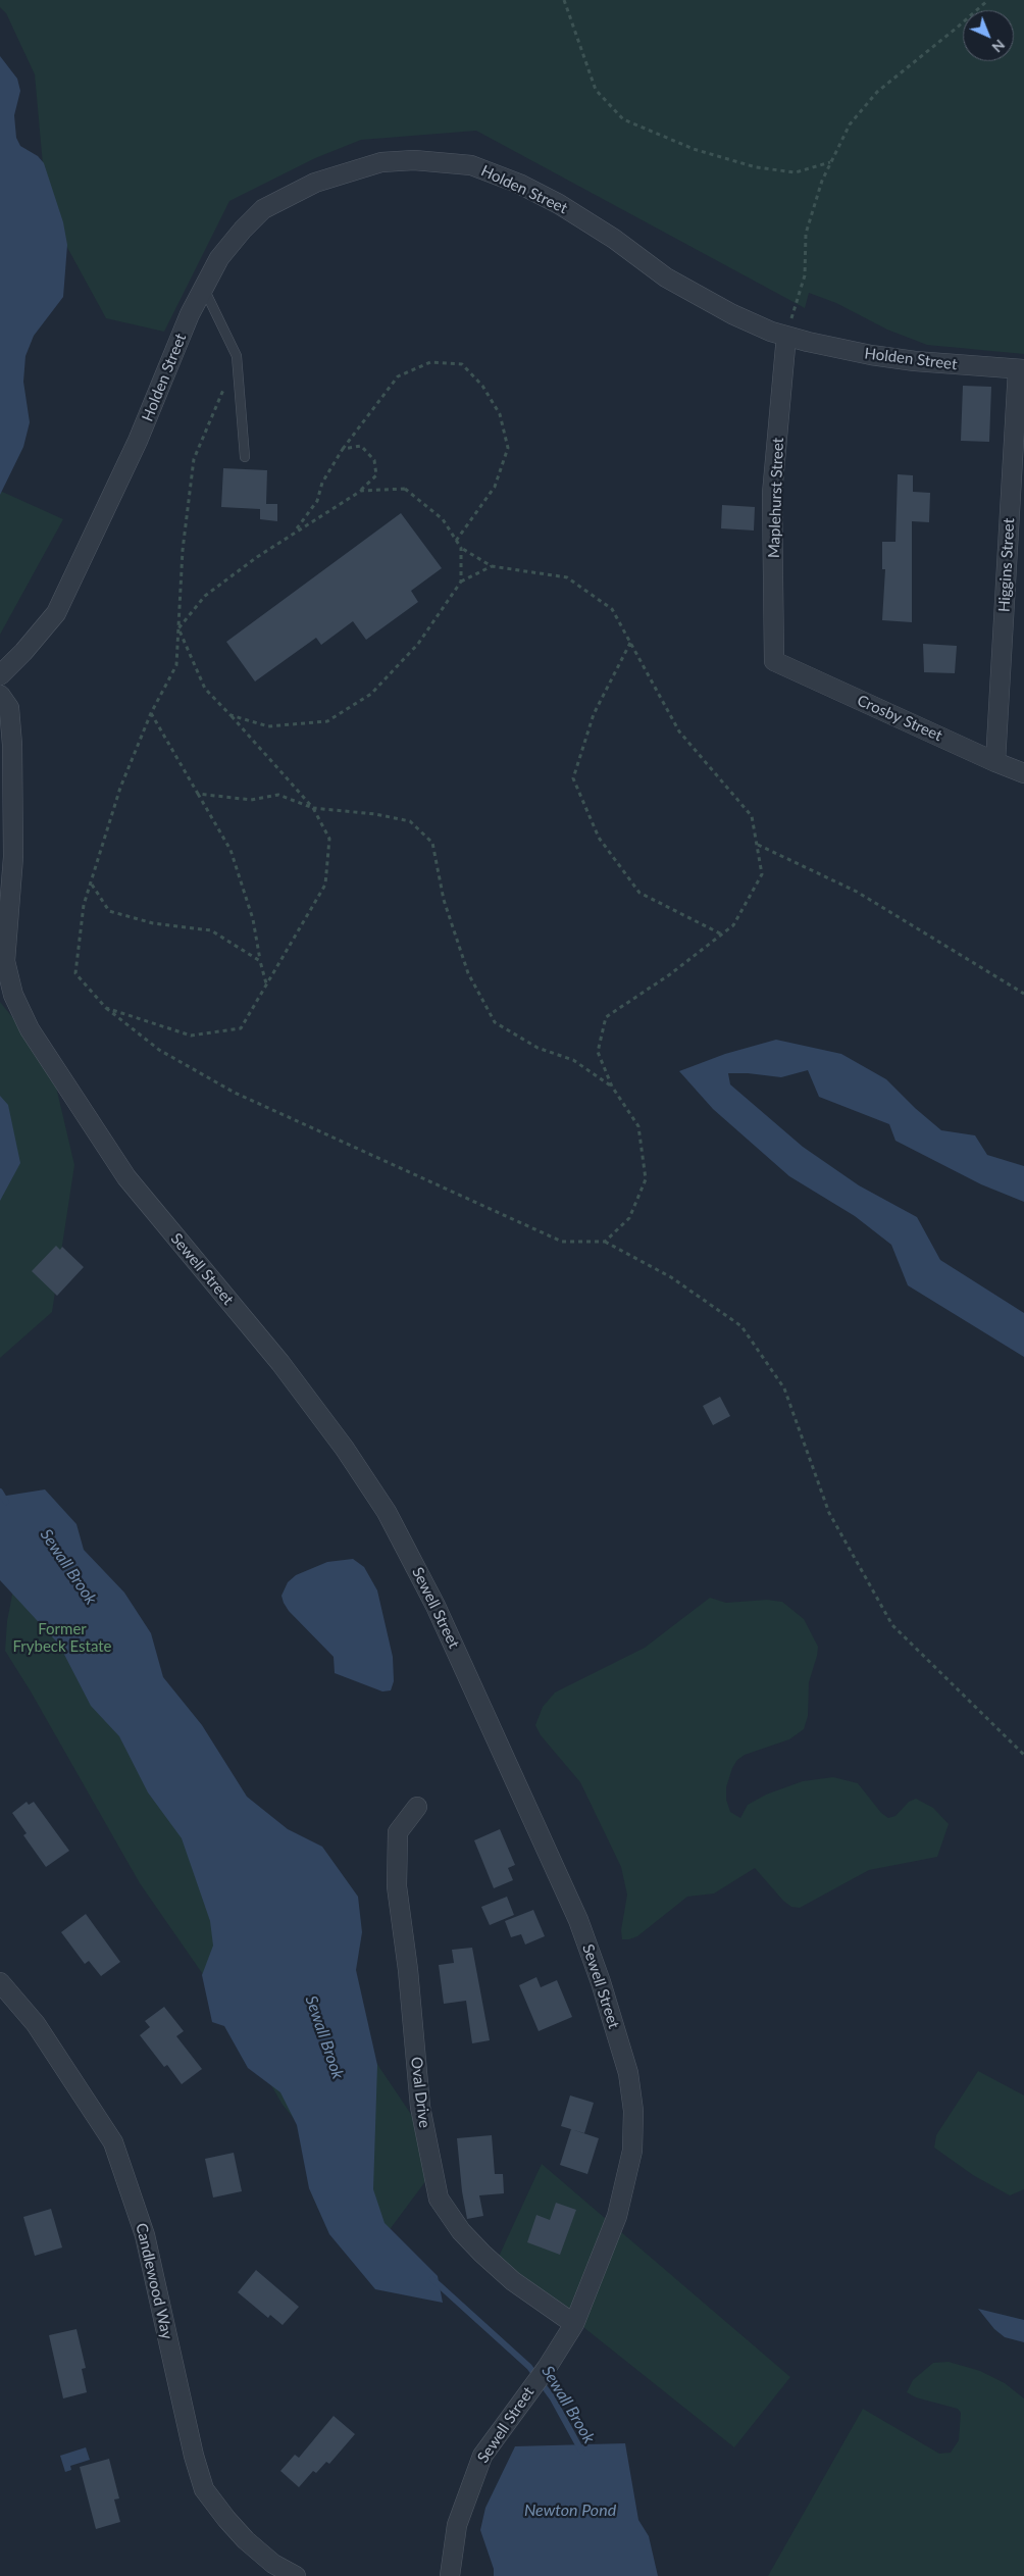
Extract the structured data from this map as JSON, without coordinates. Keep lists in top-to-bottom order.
{
  "streets": {
    "street": [
      "Holden Street",
      "Maplehurst Street",
      "Higgins Street",
      "Crosby Street",
      "Sewell Street",
      "Oval Drive",
      "Candlewood Way"
    ]
  },
  "crossings": [
    ["Holden Street", "Maplehurst Street"],
    ["Holden Street", "Higgins Street"],
    ["Maplehurst Street", "Crosby Street"],
    ["Higgins Street", "Crosby Street"],
    ["Sewell Street", "Oval Drive"]
  ],
  "water": ["Sewall Brook", "Newton Pond"],
  "parks": ["Former Frybeck Estate"],
  "north": "bottom right"
}
